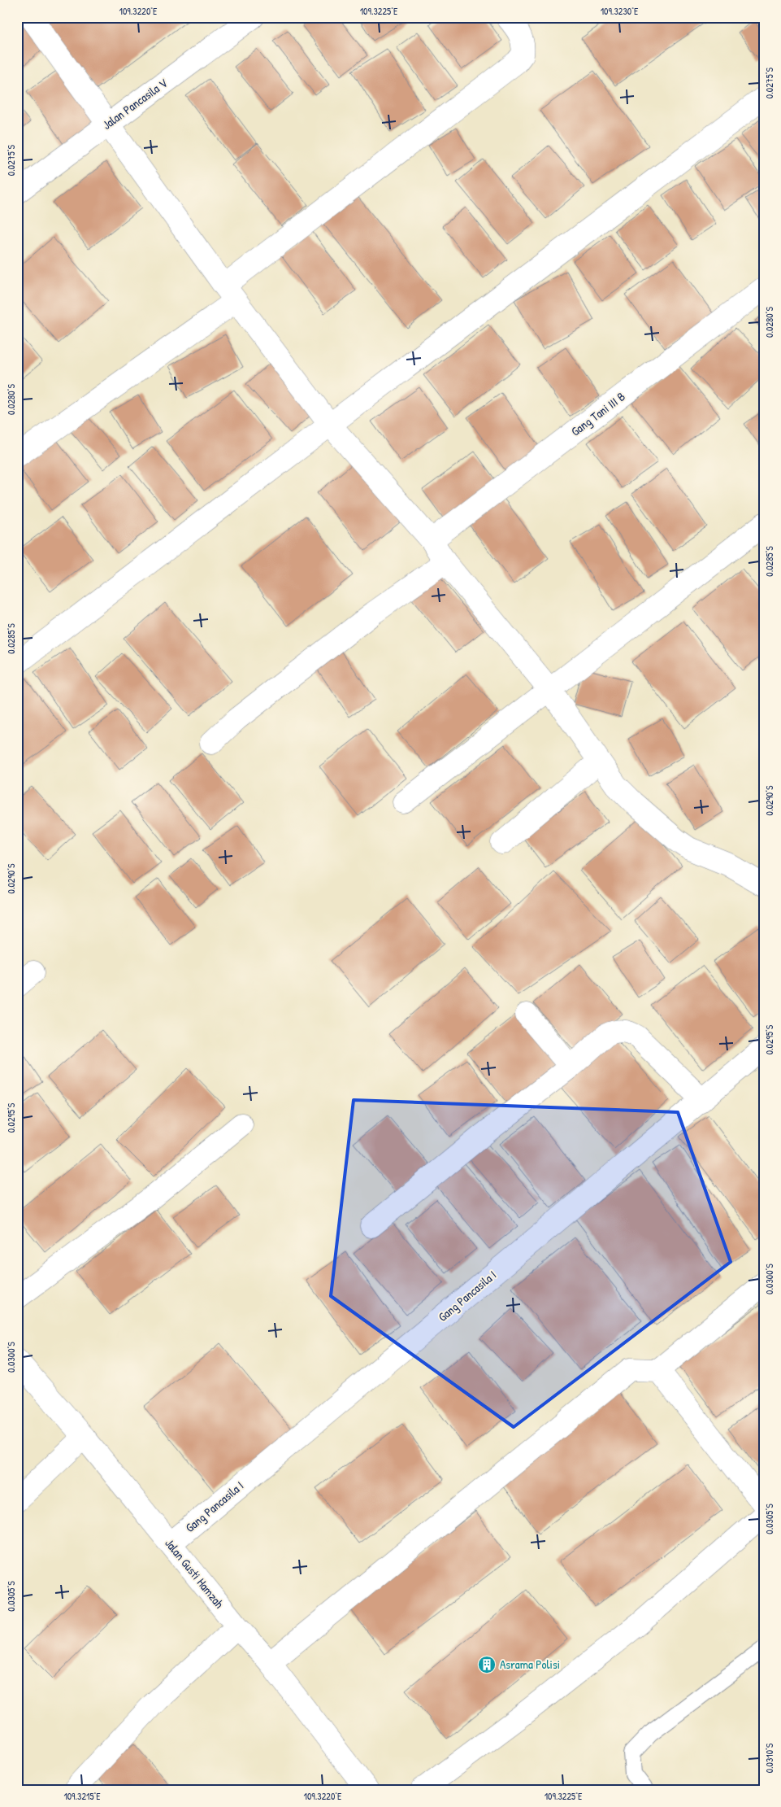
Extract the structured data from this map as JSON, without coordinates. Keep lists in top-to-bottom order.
{
  "streets": {
    "street": [
      "Jalan Pancasila V",
      "Gang Tani III B",
      "Gang Pancasila I",
      "Jalan Gusti Hamzah"
    ]
  },
  "crossings": [
    ["Gang Pancasila I", "Jalan Gusti Hamzah"]
  ],
  "places": {
    "building": ["Asrama Polisi"]
  },
  "coordinates": [
    "109.3220°E",
    "109.3225°E",
    "109.3230°E",
    "0.0275°S",
    "0.0280°S",
    "0.0285°S",
    "0.0290°S",
    "0.0295°S",
    "0.0300°S",
    "0.0305°S",
    "0.0310°S",
    "109.3215°E"
  ]
}
